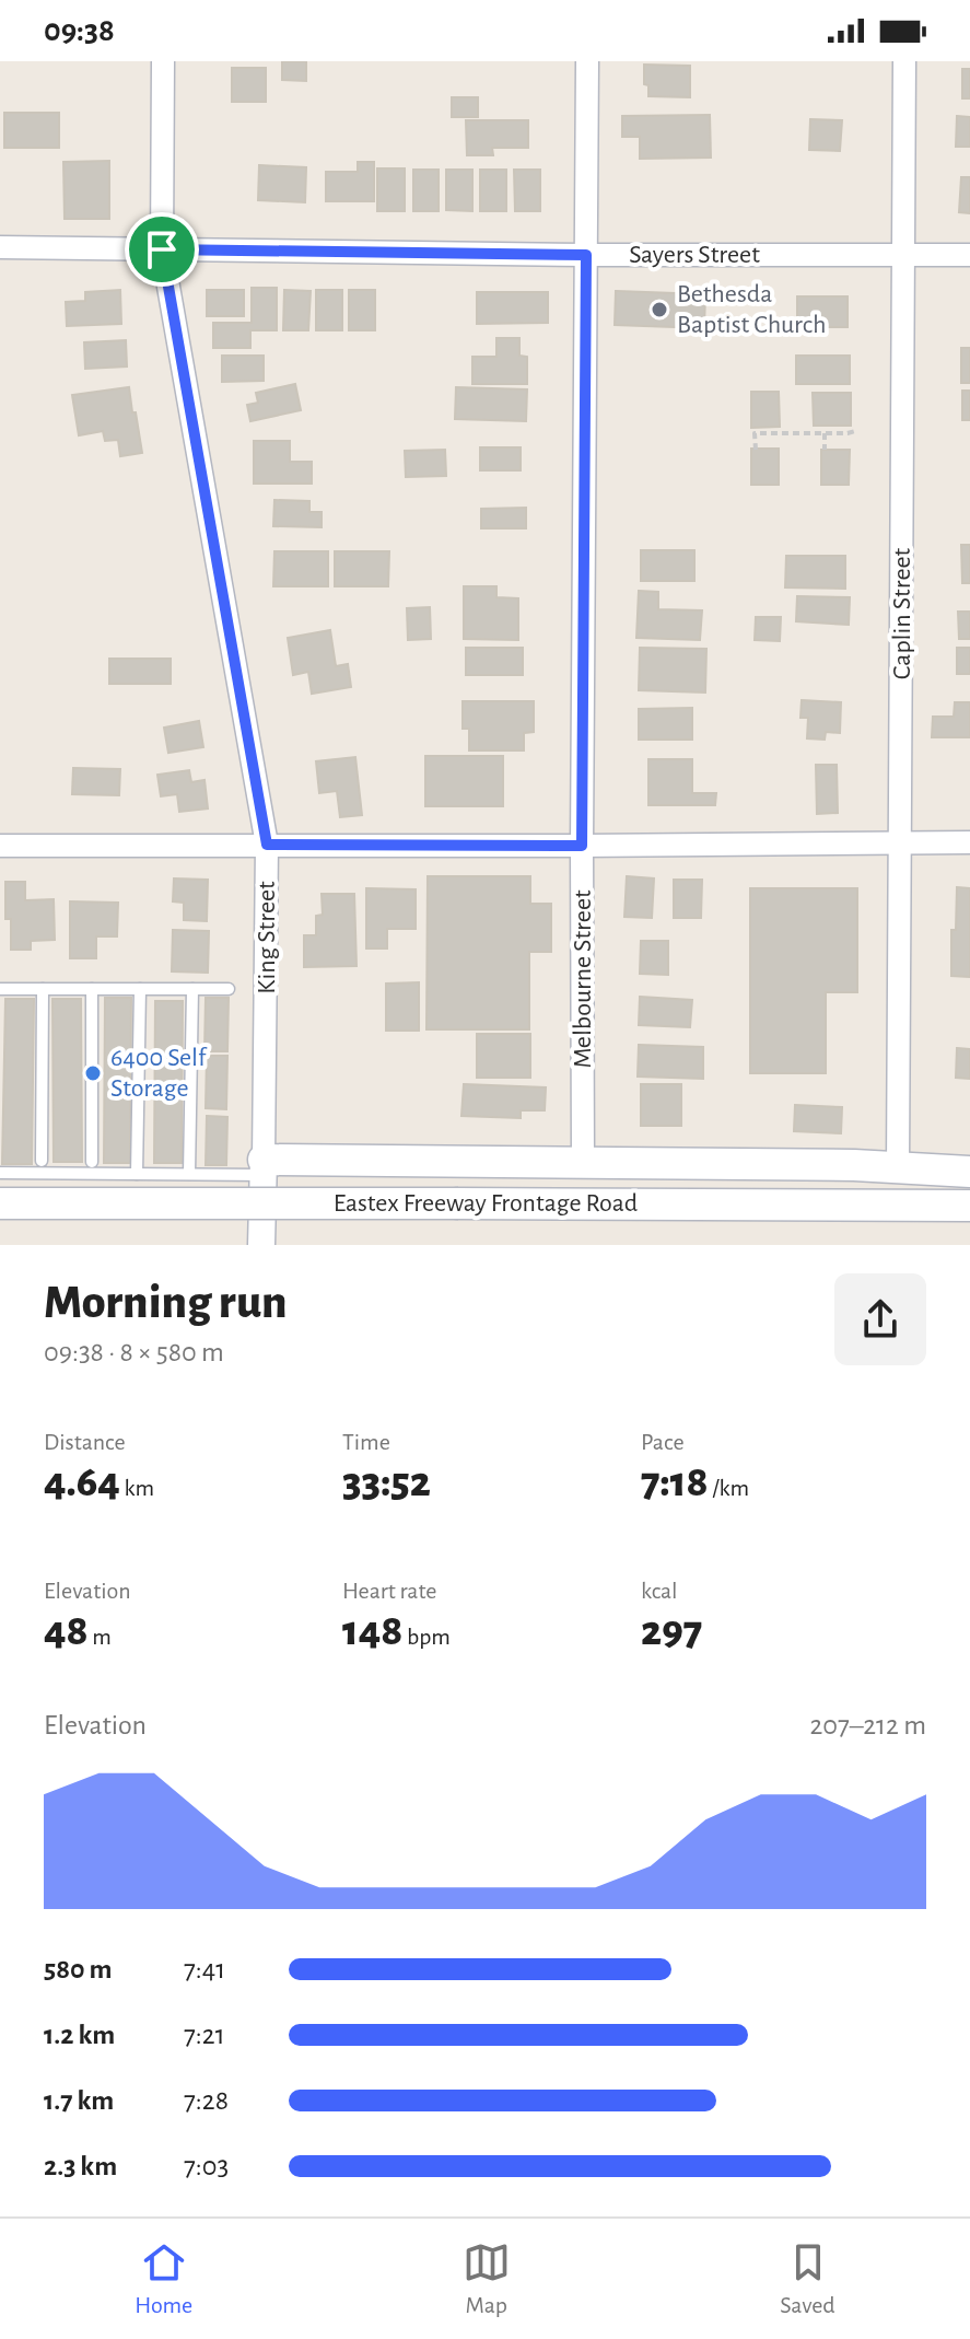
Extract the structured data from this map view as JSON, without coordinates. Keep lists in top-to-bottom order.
{
  "streets": {
    "main road": ["Eastex Freeway Frontage Road"],
    "street": [
      "Sayers Street",
      "Caplin Street",
      "King Street",
      "Melbourne Street"
    ]
  },
  "crossings": [
    ["Sayers Street", "Caplin Street"],
    ["Sayers Street", "King Street"],
    ["Sayers Street", "Melbourne Street"]
  ],
  "places": ["Bethesda Baptist Church", "6400 Self Storage"],
  "page": {
    "status": "09:38",
    "heading": ["Morning run", "09:38 · 8 × 580 m"],
    "stats": [
      ["Distance", "4.64 km"],
      ["Time", "33:52"],
      ["Pace", "7:18 /km"],
      ["Elevation", "48 m"],
      ["Heart rate", "148 bpm"],
      ["kcal", "297"]
    ],
    "chart": ["Elevation", "207–212 m"],
    "list": [
      {
        "name": "580 m",
        "note": "7:41"
      },
      {
        "name": "1.2 km",
        "note": "7:21"
      },
      {
        "name": "1.7 km",
        "note": "7:28"
      },
      {
        "name": "2.3 km",
        "note": "7:03"
      }
    ],
    "tabs": ["Home", "Map", "Saved"]
  }
}
